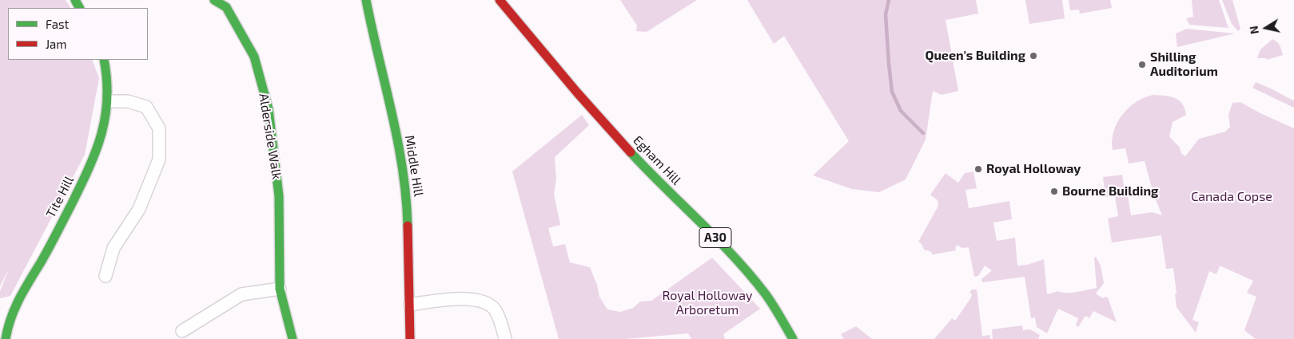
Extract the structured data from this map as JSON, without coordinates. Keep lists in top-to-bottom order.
{
  "streets": {
    "street": [
      "Alderside Walk",
      "Egham Hill",
      "Middle Hill",
      "Tite Hill",
      "A30"
    ]
  },
  "parks": ["Canada Copse", "Royal Holloway Arboretum"],
  "places": [
    "Queen's Building",
    "Shilling Auditorium",
    "Royal Holloway",
    "Bourne Building"
  ],
  "legend": ["Fast", "Jam"],
  "north": "left"
}
